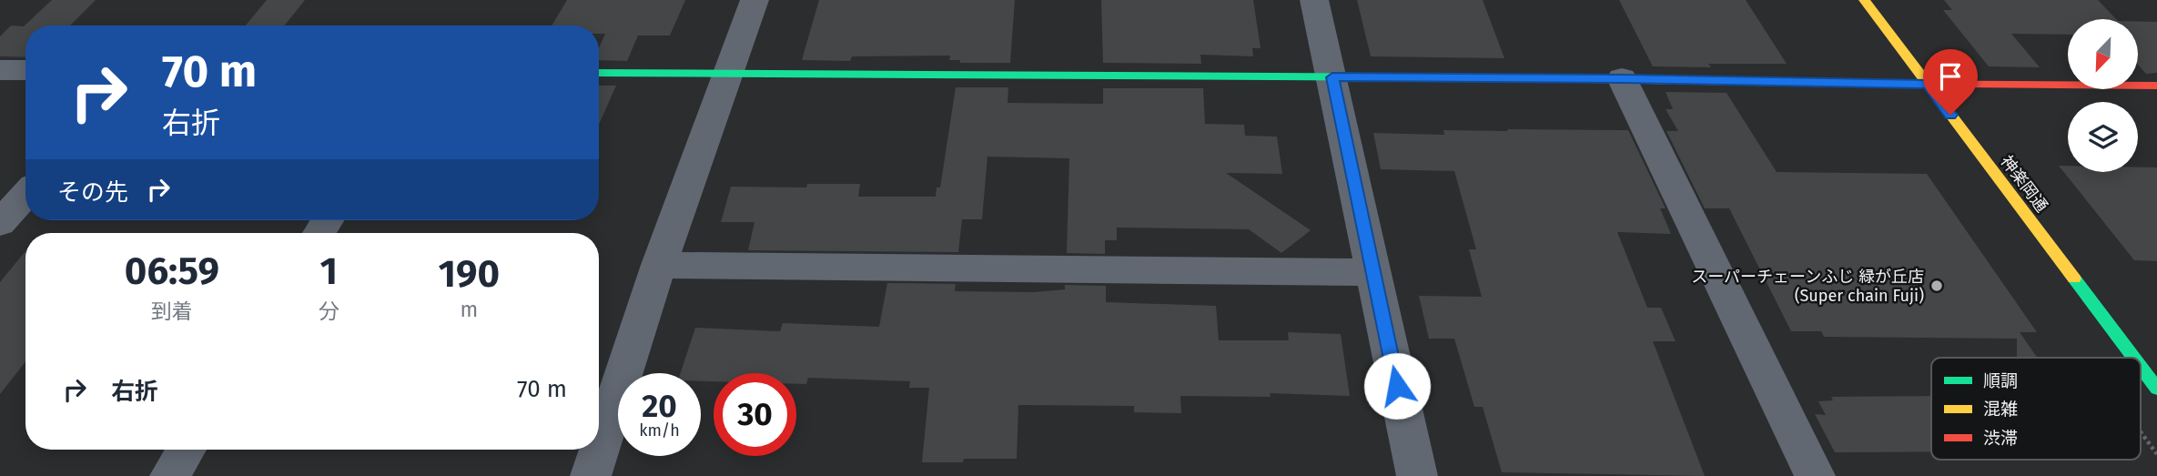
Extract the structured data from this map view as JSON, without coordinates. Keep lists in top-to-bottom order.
{
  "streets": {
    "street": ["神楽岡通"]
  },
  "places": ["スーパーチェーンふじ 緑が丘店 (Super chain Fuji)"],
  "legend": ["順調", "混雑", "渋滞"],
  "north": "bottom left",
  "page": {
    "turn": ["70 m", "右折"],
    "then": "その先",
    "eta": [
      "06:59",
      "到着",
      "1",
      "分",
      "190",
      "m"
    ],
    "list": [
      {
        "name": "右折",
        "value": "70 m"
      }
    ],
    "speed": "20 km/h",
    "limit": "30"
  }
}
